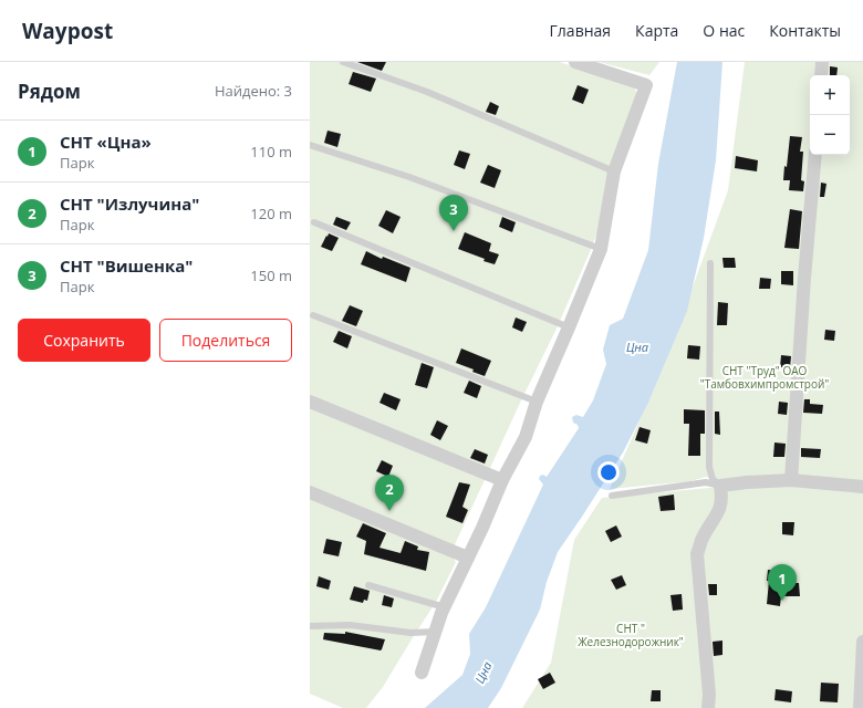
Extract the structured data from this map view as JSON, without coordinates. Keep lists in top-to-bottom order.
{
  "water": ["Цна"],
  "parks": ["СНТ \"Труд\" ОАО \"Тамбовхимпромстрой\"", "СНТ \" Железнодорожник\""],
  "page": {
    "header": "Waypost",
    "nav": [
      "Главная",
      "Карта",
      "О нас",
      "Контакты"
    ],
    "heading": ["Рядом", "Найдено: 3"],
    "map_buttons": ["+", "−"],
    "list": [
      {
        "mark": "1",
        "name": "СНТ «Цна»",
        "note": "Парк",
        "value": "110 m"
      },
      {
        "mark": "2",
        "name": "СНТ \"Излучина\"",
        "note": "Парк",
        "value": "120 m"
      },
      {
        "mark": "3",
        "name": "СНТ \"Вишенка\"",
        "note": "Парк",
        "value": "150 m"
      }
    ],
    "pins": ["3", "2", "1"],
    "buttons": ["Сохранить", "Поделиться"]
  }
}
